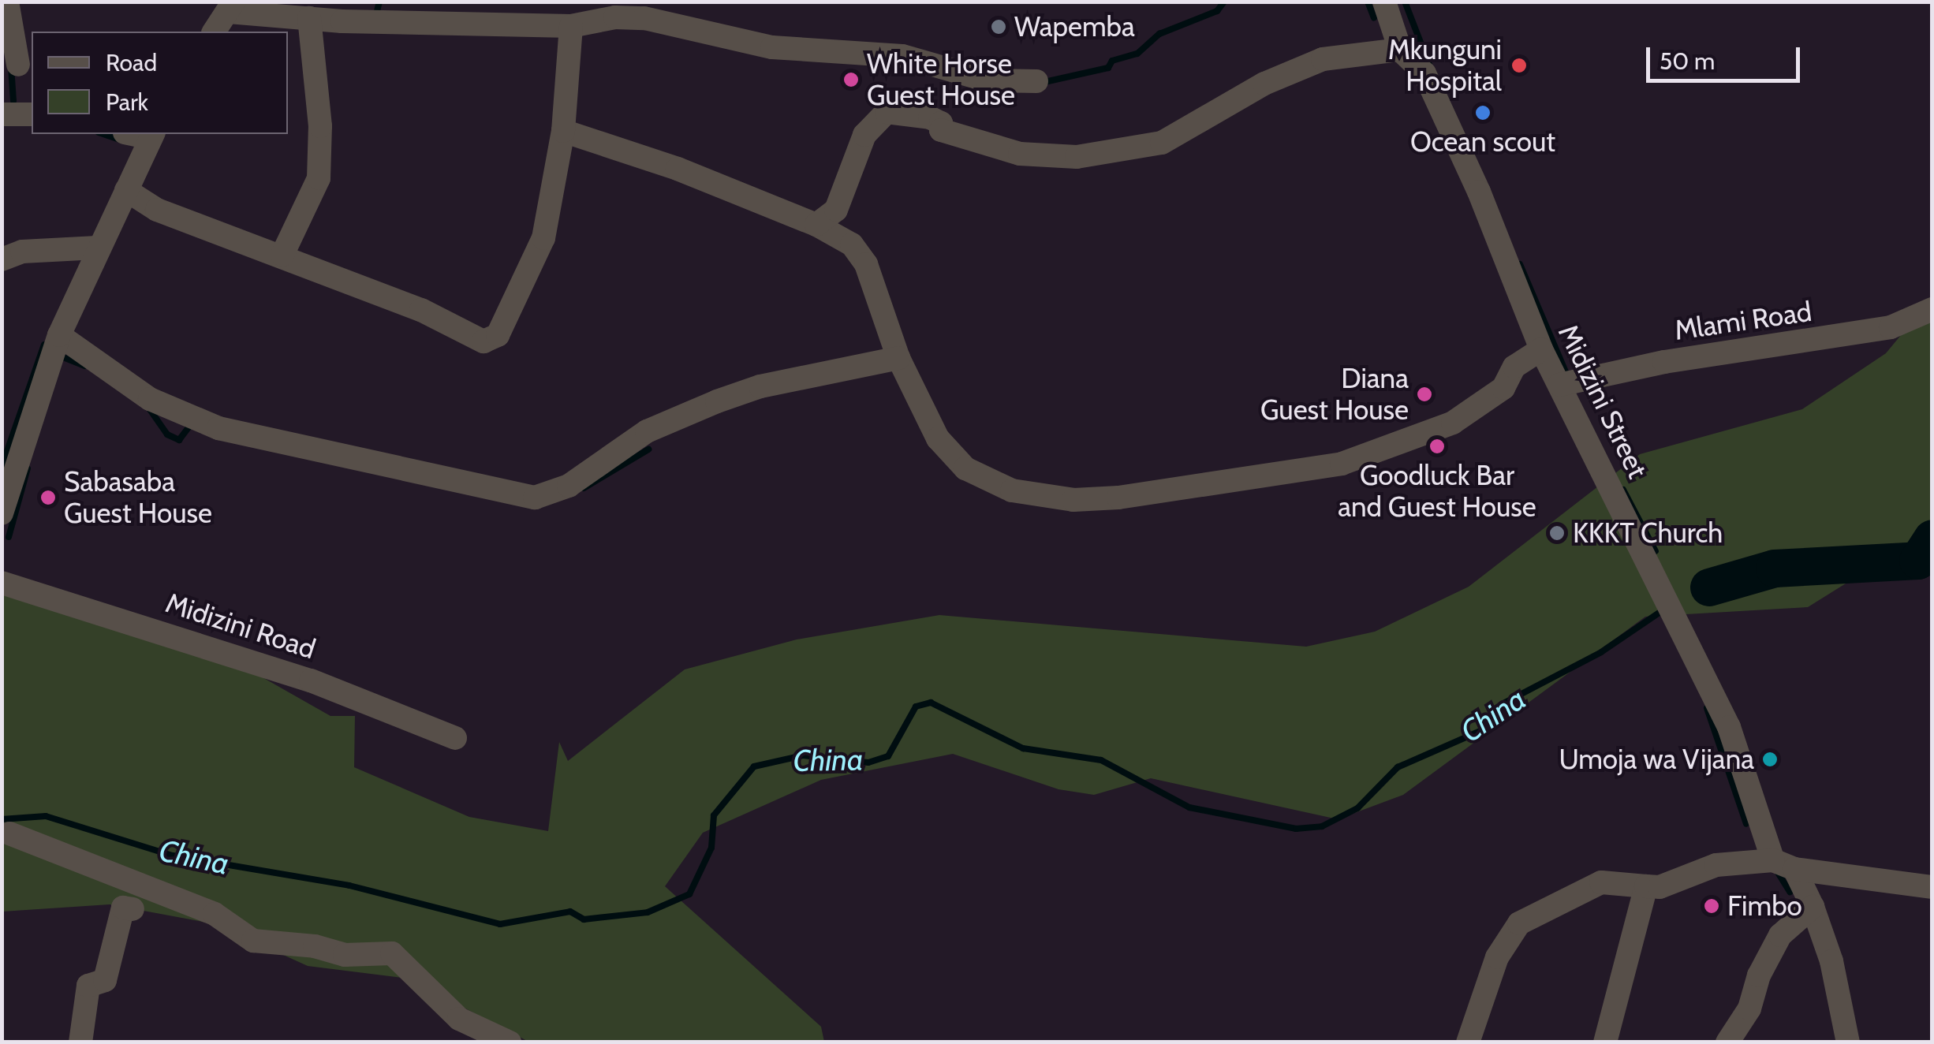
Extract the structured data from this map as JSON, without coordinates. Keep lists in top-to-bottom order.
{
  "streets": {
    "street": ["Mlami Road", "Midizini Street", "Midizini Road"]
  },
  "crossings": [
    ["Mlami Road", "Midizini Street"]
  ],
  "water": ["China"],
  "places": [
    "Wapemba",
    "Mkunguni Hospital",
    "White Horse Guest House",
    "Ocean scout",
    "Diana Guest House",
    "Goodluck Bar and Guest House",
    "Sabasaba Guest House",
    "KKKT Church",
    "Umoja wa Vijana",
    "Fimbo"
  ],
  "legend": ["Road", "Park"],
  "scale_bar": "50 m"
}
